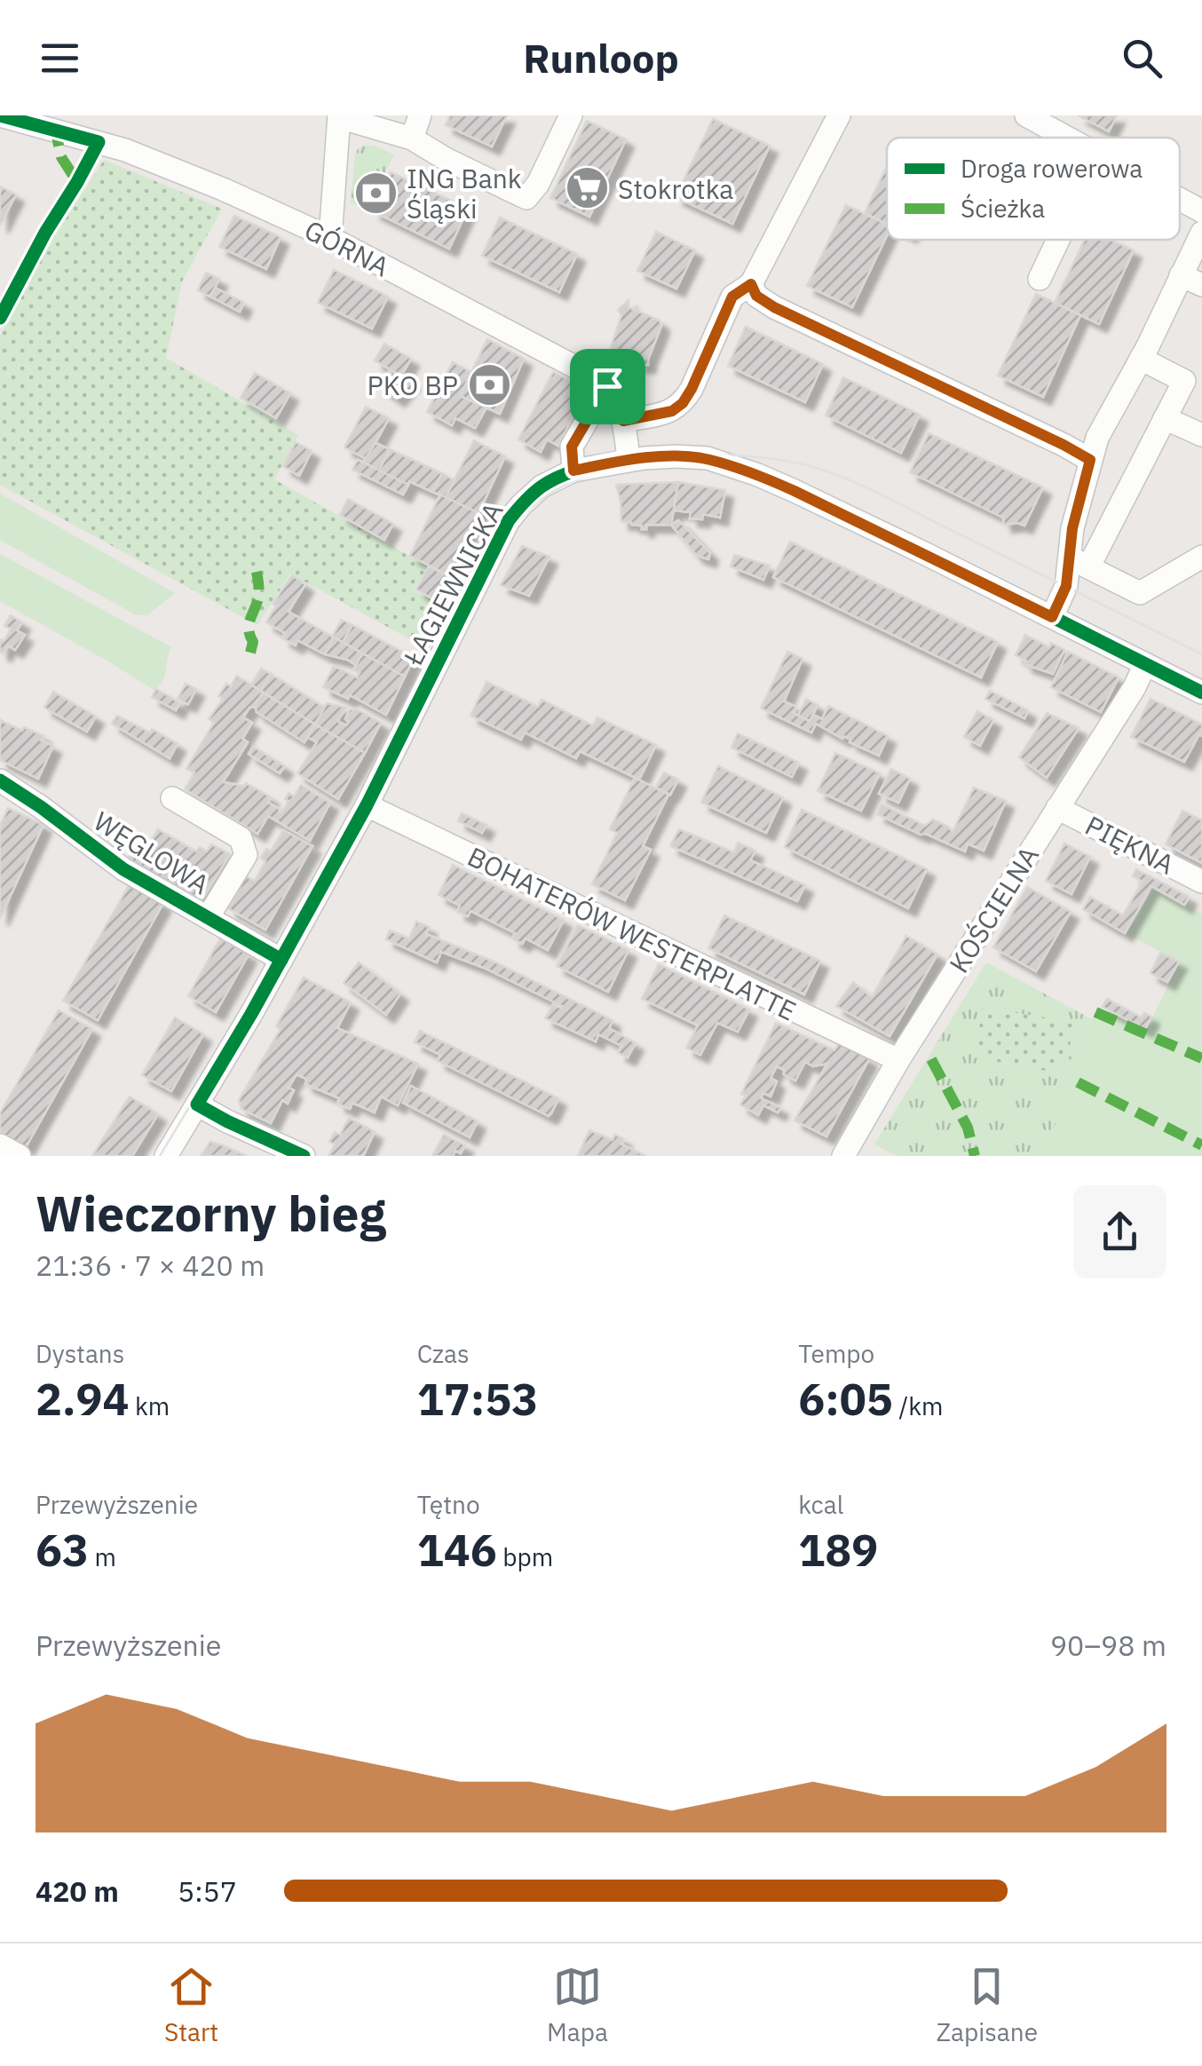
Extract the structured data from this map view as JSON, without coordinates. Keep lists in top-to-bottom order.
{
  "streets": {
    "street": [
      "GÓRNA",
      "ŁAGIEWNICKA",
      "PIĘKNA",
      "WĘGLOWA",
      "KOŚCIELNA",
      "BOHATERÓW WESTERPLATTE"
    ]
  },
  "crossings": [
    ["ŁAGIEWNICKA", "WĘGLOWA"],
    ["ŁAGIEWNICKA", "KOŚCIELNA"],
    ["ŁAGIEWNICKA", "BOHATERÓW WESTERPLATTE"],
    ["PIĘKNA", "KOŚCIELNA"],
    ["KOŚCIELNA", "BOHATERÓW WESTERPLATTE"]
  ],
  "places": {
    "supermarket": ["Stokrotka"],
    "bank": ["ING Bank Śląski", "PKO BP"]
  },
  "legend": ["Droga rowerowa", "Ścieżka"],
  "page": {
    "header": "Runloop",
    "heading": ["Wieczorny bieg", "21:36 · 7 × 420 m"],
    "stats": [
      ["Dystans", "2.94 km"],
      ["Czas", "17:53"],
      ["Tempo", "6:05 /km"],
      ["Przewyższenie", "63 m"],
      ["Tętno", "146 bpm"],
      ["kcal", "189"]
    ],
    "chart": ["Przewyższenie", "90–98 m"],
    "list": [
      {
        "name": "420 m",
        "note": "5:57"
      }
    ],
    "tabs": ["Start", "Mapa", "Zapisane"]
  }
}
